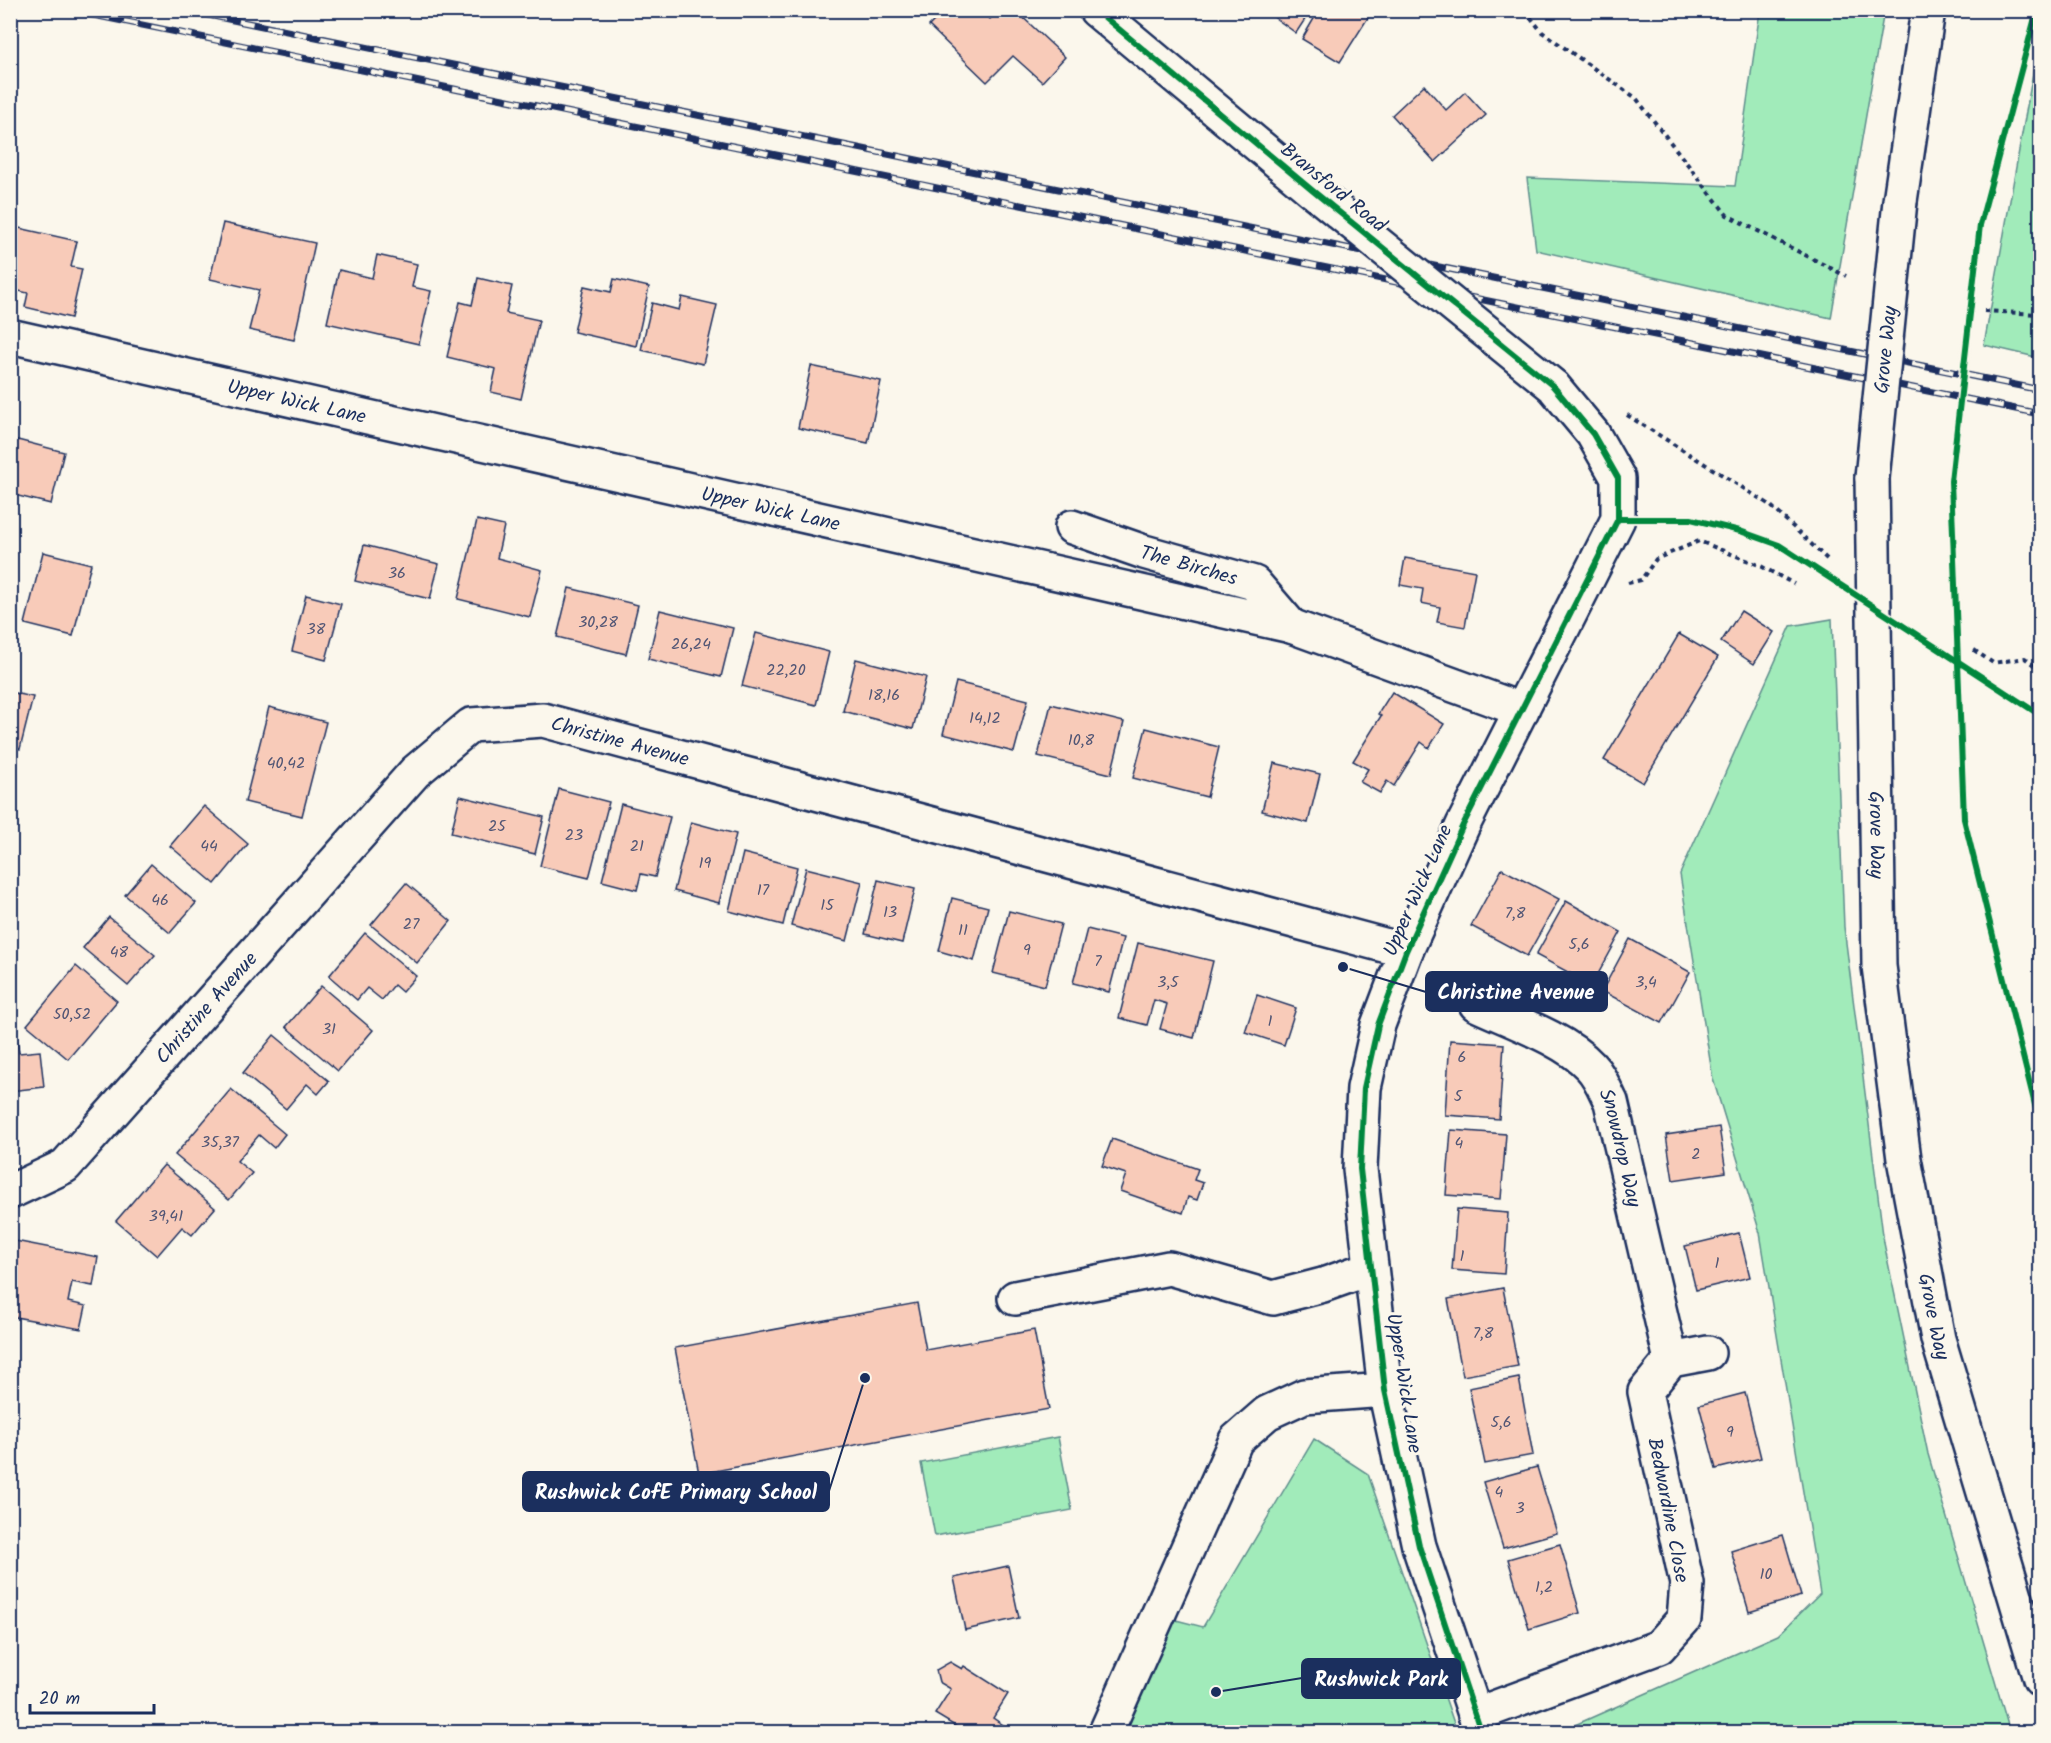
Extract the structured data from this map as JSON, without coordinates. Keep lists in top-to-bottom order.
{
  "streets": {
    "main road": [
      "Bransford Road",
      "Grove Way",
      "Upper Wick Lane",
      "The Birches",
      "Christine Avenue",
      "Snowdrop Way",
      "Bedwardine Close"
    ]
  },
  "crossings": [
    ["Bransford Road", "Upper Wick Lane"],
    ["Upper Wick Lane", "The Birches"],
    ["Upper Wick Lane", "Christine Avenue"],
    ["Upper Wick Lane", "Bedwardine Close"],
    ["Snowdrop Way", "Bedwardine Close"]
  ],
  "places": ["Christine Avenue", "Rushwick CofE Primary School", "Rushwick Park"],
  "house_numbers": [
    "36",
    "30,28",
    "38",
    "26,24",
    "22,20",
    "18,16",
    "14,12",
    "10,8",
    "40,42",
    "25",
    "23",
    "44",
    "21",
    "19",
    "17",
    "46",
    "15",
    "13",
    "7,8",
    "27",
    "11",
    "5,6",
    "9",
    "48",
    "7",
    "3,5",
    "3,4",
    "50,52",
    "1",
    "31",
    "6",
    "5",
    "35,37",
    "4",
    "2",
    "39,41",
    "1",
    "1",
    "7,8",
    "5,6",
    "9",
    "4",
    "3",
    "10",
    "1,2"
  ],
  "scale_bar": "20 m"
}
